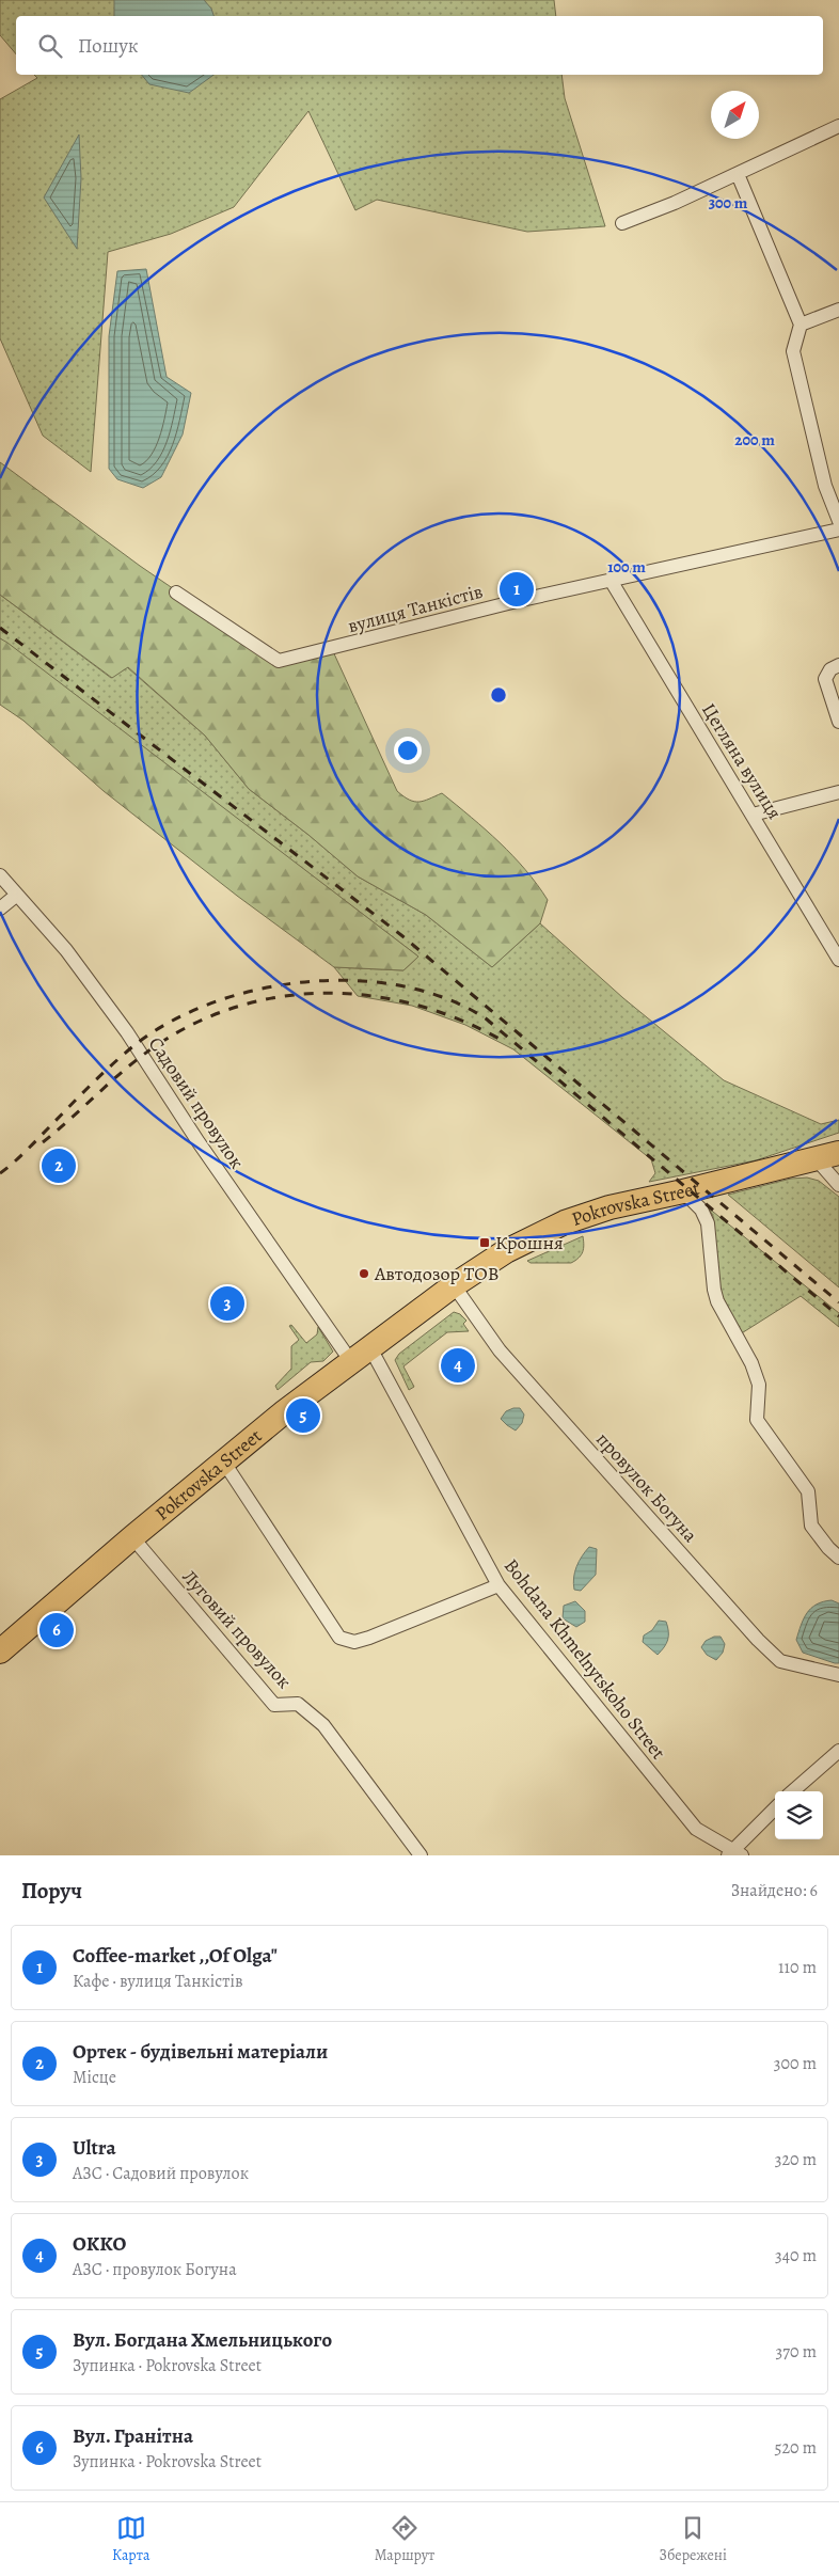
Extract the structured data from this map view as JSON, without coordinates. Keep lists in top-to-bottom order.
{
  "streets": {
    "highway": ["Pokrovska Street"],
    "street": [
      "вулиця Танкістів",
      "Цегляна вулиця",
      "Садовий провулок",
      "провулок Богуна",
      "Луговий провулок",
      "Bohdana Khmelnytskoho Street"
    ]
  },
  "crossings": [
    ["вулиця Танкістів", "Цегляна вулиця"],
    ["Садовий провулок", "Pokrovska Street"],
    ["Pokrovska Street", "провулок Богуна"],
    ["Pokrovska Street", "Луговий провулок"],
    ["Pokrovska Street", "Bohdana Khmelnytskoho Street"]
  ],
  "places": {
    "transit": ["Крошня"],
    "other": ["Автодозор ТОВ"]
  },
  "north": "top right",
  "page": {
    "search": "Пошук",
    "pins": [
      "1",
      "2",
      "3",
      "4",
      "5",
      "6"
    ],
    "heading": ["Поруч", "Знайдено: 6"],
    "list": [
      {
        "mark": "1",
        "name": "Coffee-market ,,Of Olga\"",
        "note": "Кафе · вулиця Танкістів",
        "value": "110 m"
      },
      {
        "mark": "2",
        "name": "Ортек - будівельні матеріали",
        "note": "Місце",
        "value": "300 m"
      },
      {
        "mark": "3",
        "name": "Ultra",
        "note": "АЗС · Садовий провулок",
        "value": "320 m"
      },
      {
        "mark": "4",
        "name": "OKKO",
        "note": "АЗС · провулок Богуна",
        "value": "340 m"
      },
      {
        "mark": "5",
        "name": "Вул. Богдана Хмельницького",
        "note": "Зупинка · Pokrovska Street",
        "value": "370 m"
      },
      {
        "mark": "6",
        "name": "Вул. Гранітна",
        "note": "Зупинка · Pokrovska Street",
        "value": "520 m"
      }
    ],
    "nav": ["Карта", "Маршрут", "Збережені"]
  },
  "rings": ["300 m", "200 m", "100 m"]
}
